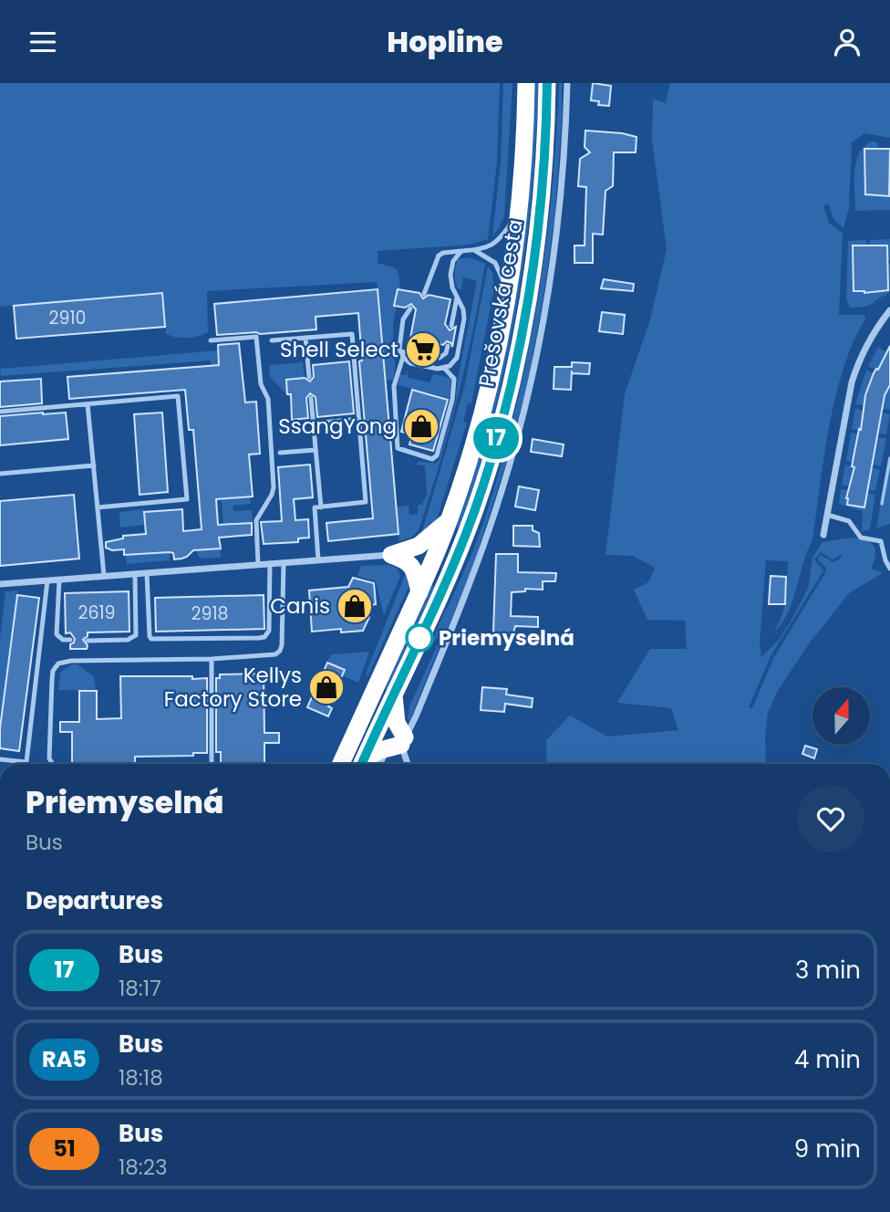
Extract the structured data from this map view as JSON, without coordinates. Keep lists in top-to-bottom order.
{
  "streets": {
    "highway": ["Prešovská cesta"]
  },
  "places": {
    "supermarket": ["Shell Select"],
    "shop": ["SsangYong", "Canis", "Kellys Factory Store"],
    "other": ["Priemyselná"]
  },
  "lines": ["bus line 17"],
  "house_numbers": ["2910", "2619", "2918"],
  "north": "top",
  "page": {
    "header": "Hopline",
    "on_map": "17",
    "heading": [
      ["Priemyselná", "Bus"],
      "Departures"
    ],
    "list": [
      {
        "mark": "17",
        "name": "Bus",
        "note": "18:17",
        "value": "3 min"
      },
      {
        "mark": "RA5",
        "name": "Bus",
        "note": "18:18",
        "value": "4 min"
      },
      {
        "mark": "51",
        "name": "Bus",
        "note": "18:23",
        "value": "9 min"
      }
    ]
  }
}
